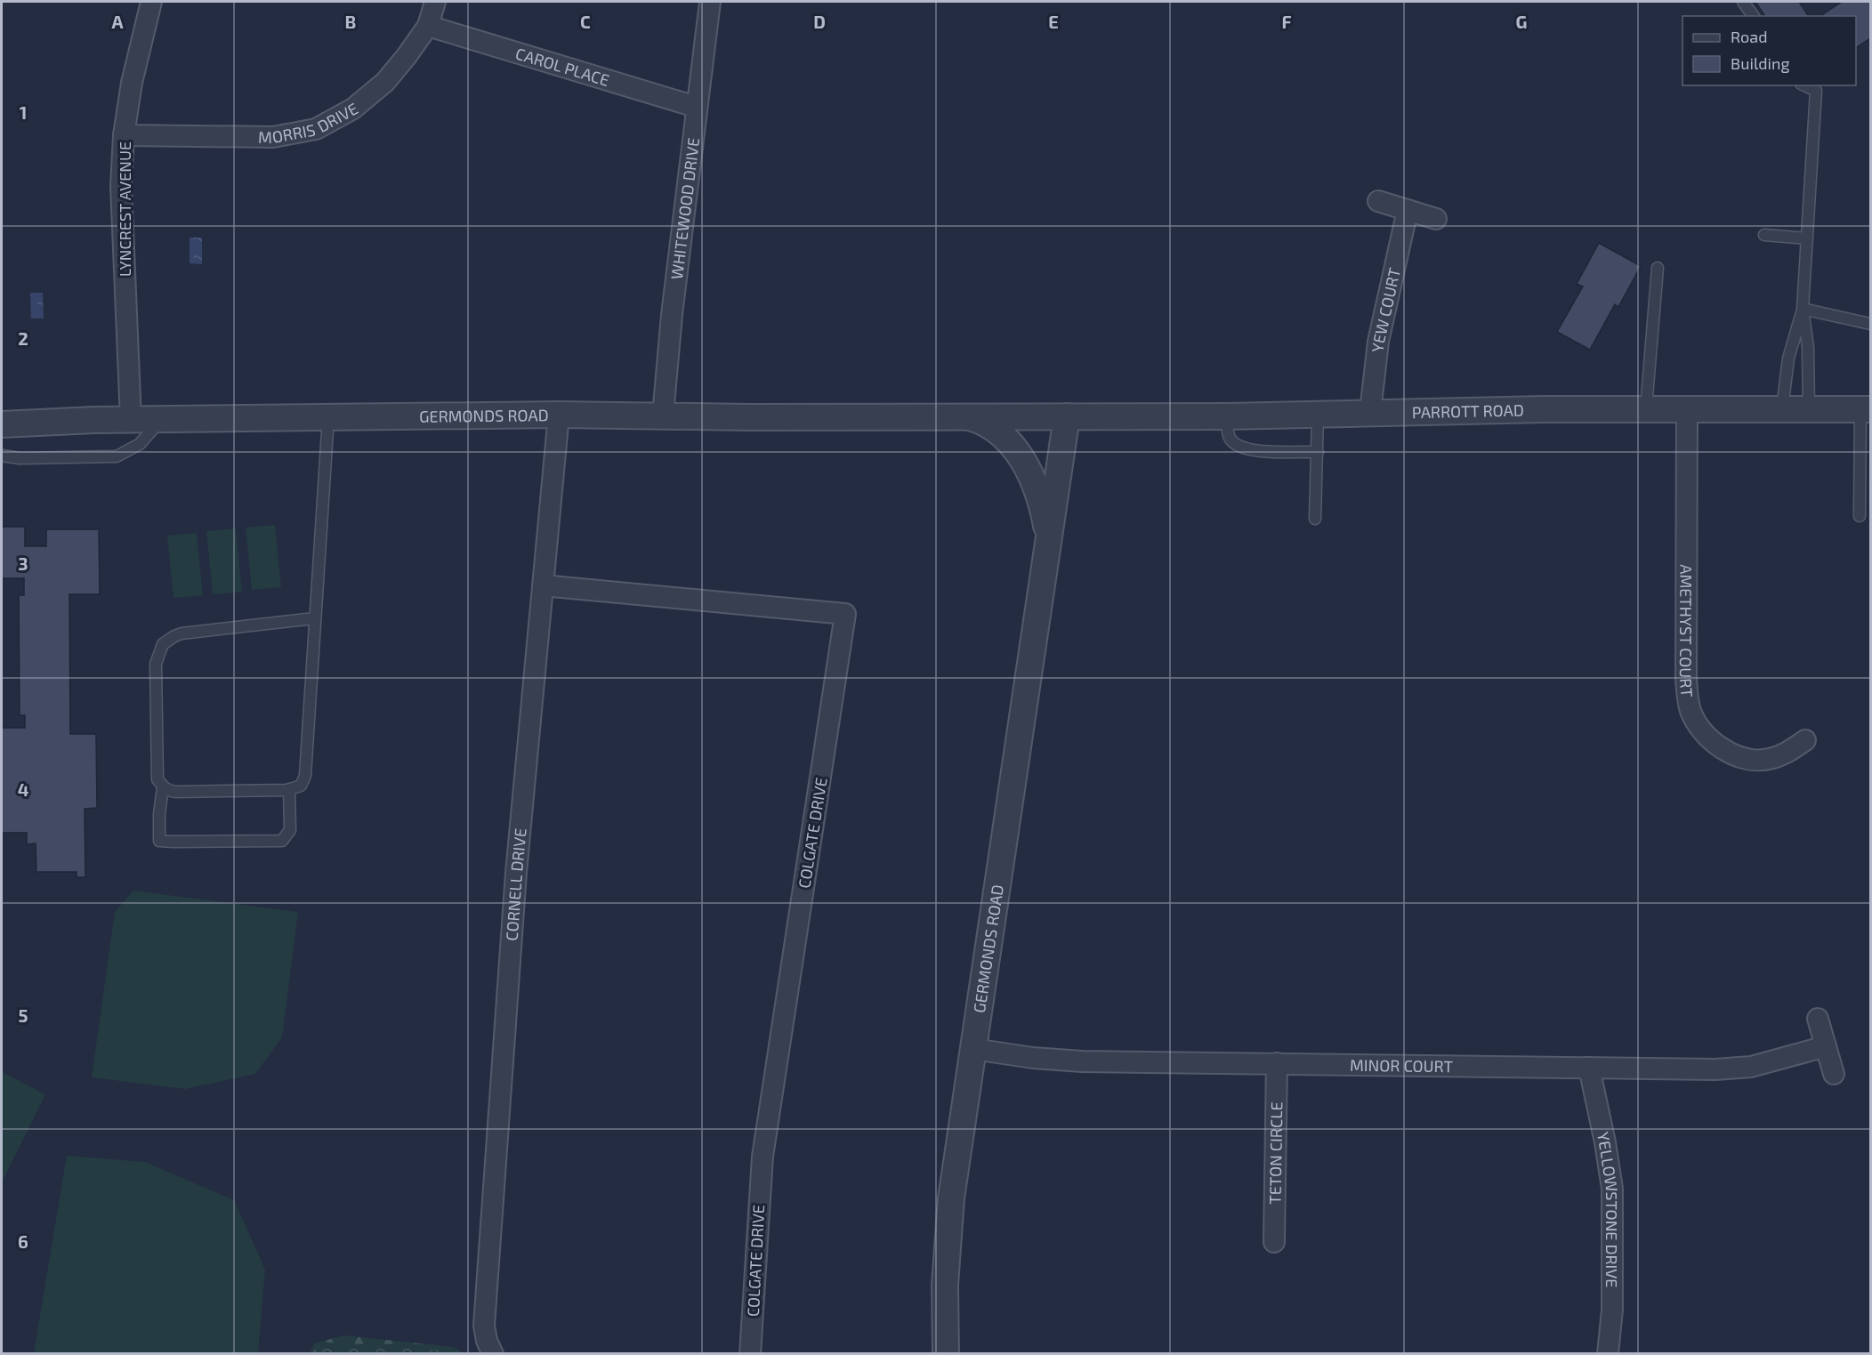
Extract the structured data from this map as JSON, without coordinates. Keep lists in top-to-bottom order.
{
  "streets": {
    "street": [
      "CAROL PLACE",
      "MORRIS DRIVE",
      "WHITEWOOD DRIVE",
      "LYNCREST AVENUE",
      "YEW COURT",
      "PARROTT ROAD",
      "GERMONDS ROAD",
      "AMETHYST COURT",
      "COLGATE DRIVE",
      "CORNELL DRIVE",
      "MINOR COURT",
      "TETON CIRCLE",
      "YELLOWSTONE DRIVE"
    ]
  },
  "crossings": [
    ["CAROL PLACE", "MORRIS DRIVE"],
    ["CAROL PLACE", "WHITEWOOD DRIVE"],
    ["MORRIS DRIVE", "LYNCREST AVENUE"],
    ["WHITEWOOD DRIVE", "GERMONDS ROAD"],
    ["LYNCREST AVENUE", "GERMONDS ROAD"],
    ["YEW COURT", "PARROTT ROAD"],
    ["PARROTT ROAD", "GERMONDS ROAD"],
    ["PARROTT ROAD", "AMETHYST COURT"],
    ["GERMONDS ROAD", "CORNELL DRIVE"],
    ["GERMONDS ROAD", "MINOR COURT"],
    ["COLGATE DRIVE", "CORNELL DRIVE"],
    ["MINOR COURT", "TETON CIRCLE"],
    ["MINOR COURT", "YELLOWSTONE DRIVE"]
  ],
  "legend": ["Road", "Building"],
  "grid": {
    "columns": [
      "A",
      "B",
      "C",
      "D",
      "E",
      "F",
      "G"
    ],
    "rows": [
      "1",
      "2",
      "3",
      "4",
      "5",
      "6"
    ]
  }
}
